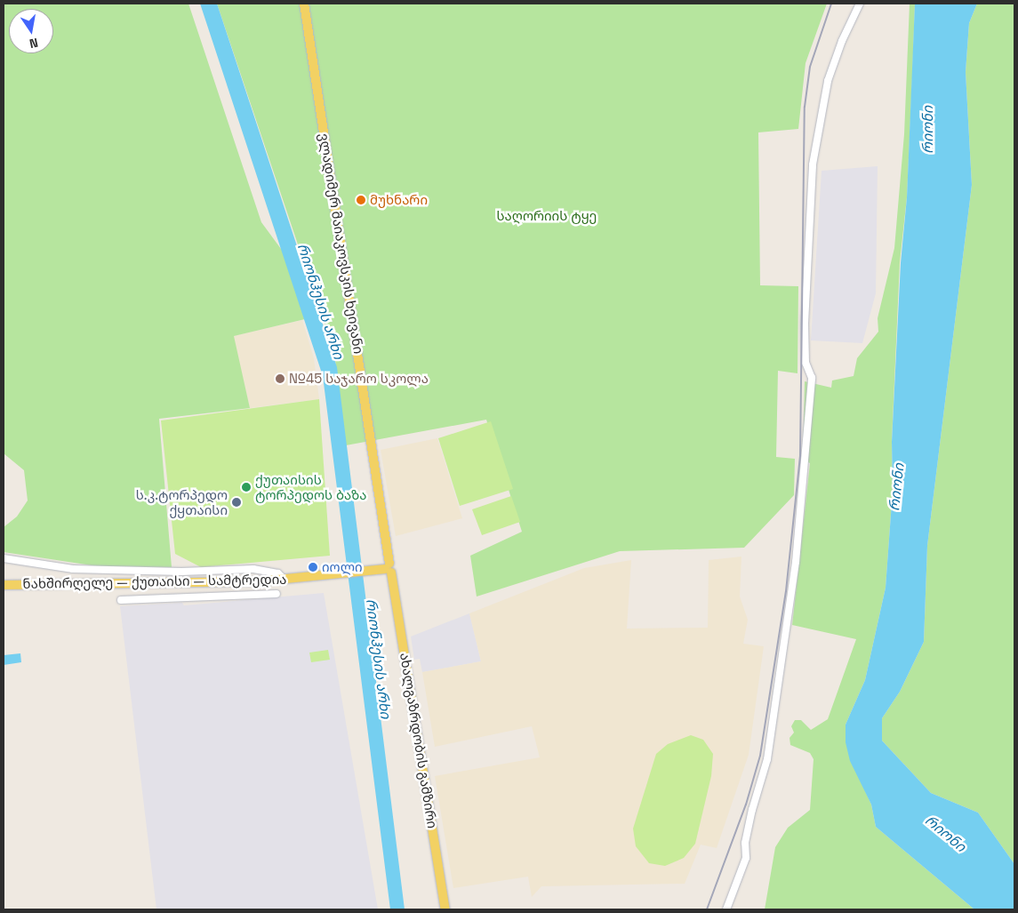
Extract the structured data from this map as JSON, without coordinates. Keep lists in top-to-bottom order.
{
  "streets": {
    "main road": ["ვლადიმერ მაიაკოვსკის ხეივანი", "ნახშირღელე — ქუთაისი — სამტრედია", "ახალგაზრდობის გამზირი"]
  },
  "crossings": [
    ["ვლადიმერ მაიაკოვსკის ხეივანი", "ნახშირღელე — ქუთაისი — სამტრედია"],
    ["ვლადიმერ მაიაკოვსკის ხეივანი", "ახალგაზრდობის გამზირი"],
    ["ნახშირღელე — ქუთაისი — სამტრედია", "ახალგაზრდობის გამზირი"]
  ],
  "water": ["რიონი", "რიონჰესის არხი"],
  "parks": ["საღორიის ტყე"],
  "places": [
    "მუხნარი",
    "№45 საჯარო სკოლა",
    "ქუთაისის ტორპედოს ბაზა",
    "ს.კ.ტორპედო ქყთაისი",
    "იოლი"
  ],
  "north": "bottom"
}
